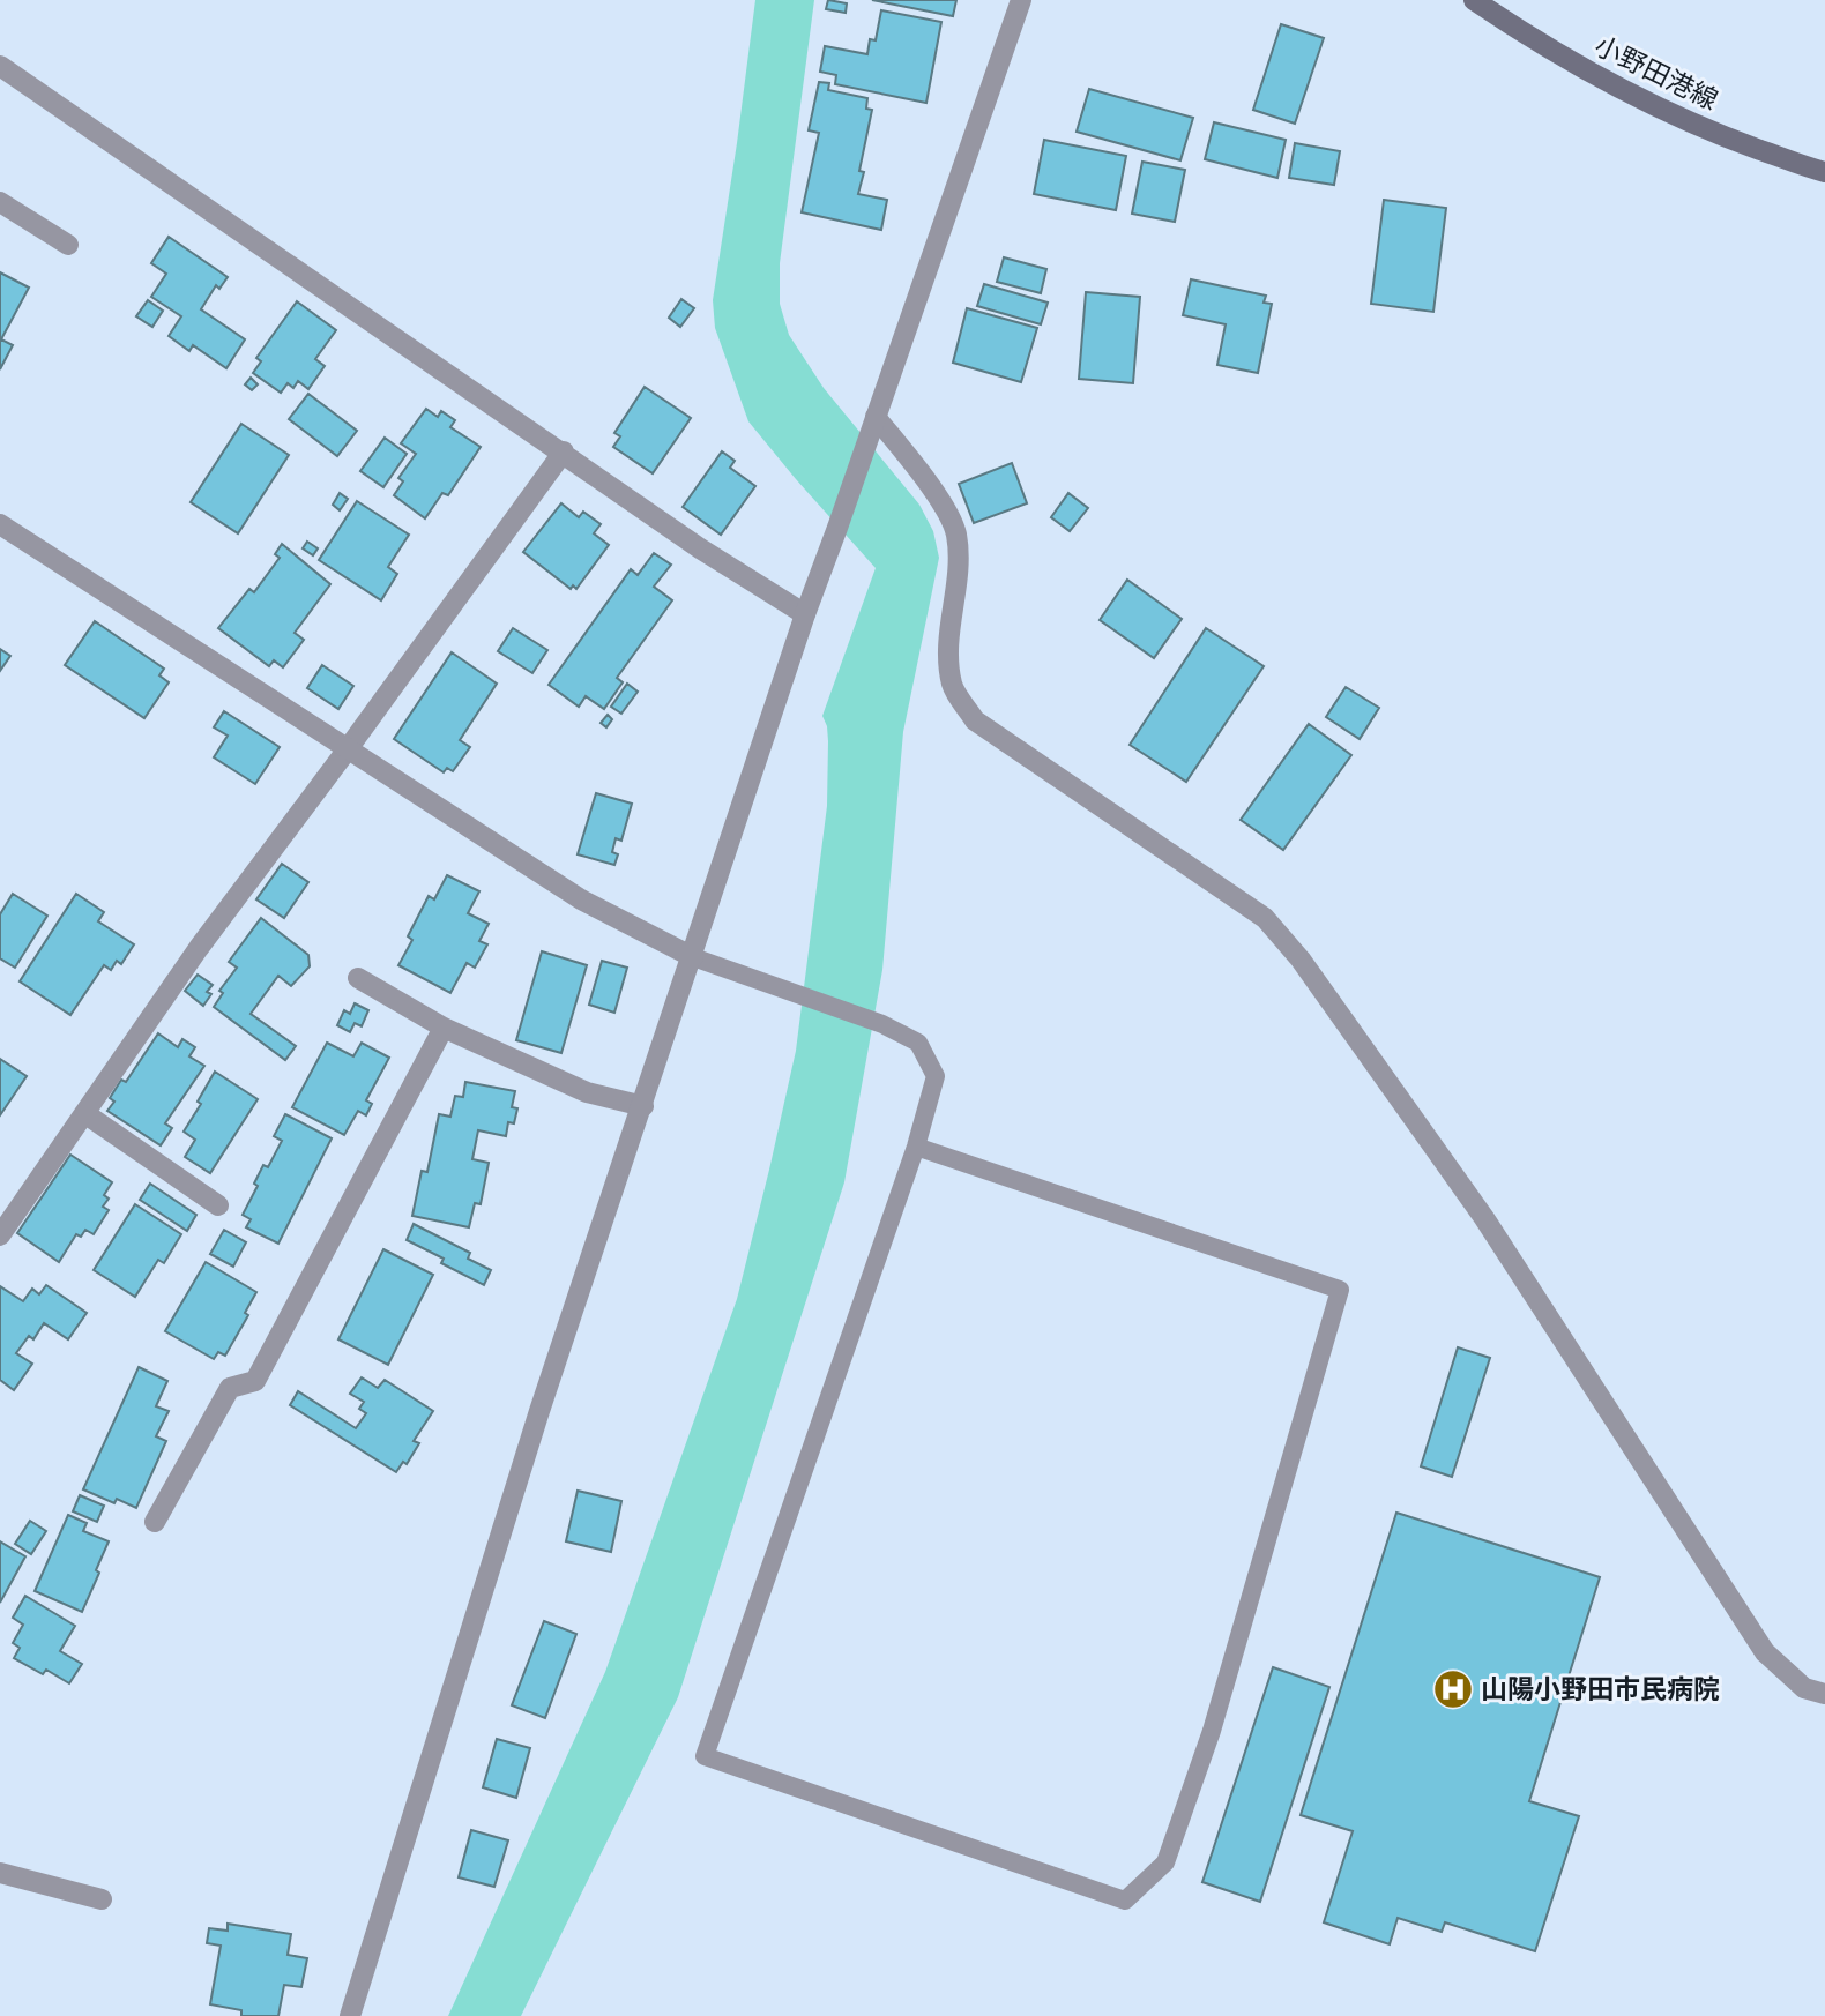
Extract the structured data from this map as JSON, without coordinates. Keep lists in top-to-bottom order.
{
  "streets": {
    "main road": ["小野田港線"]
  },
  "places": {
    "hospital": ["山陽小野田市民病院"]
  }
}
